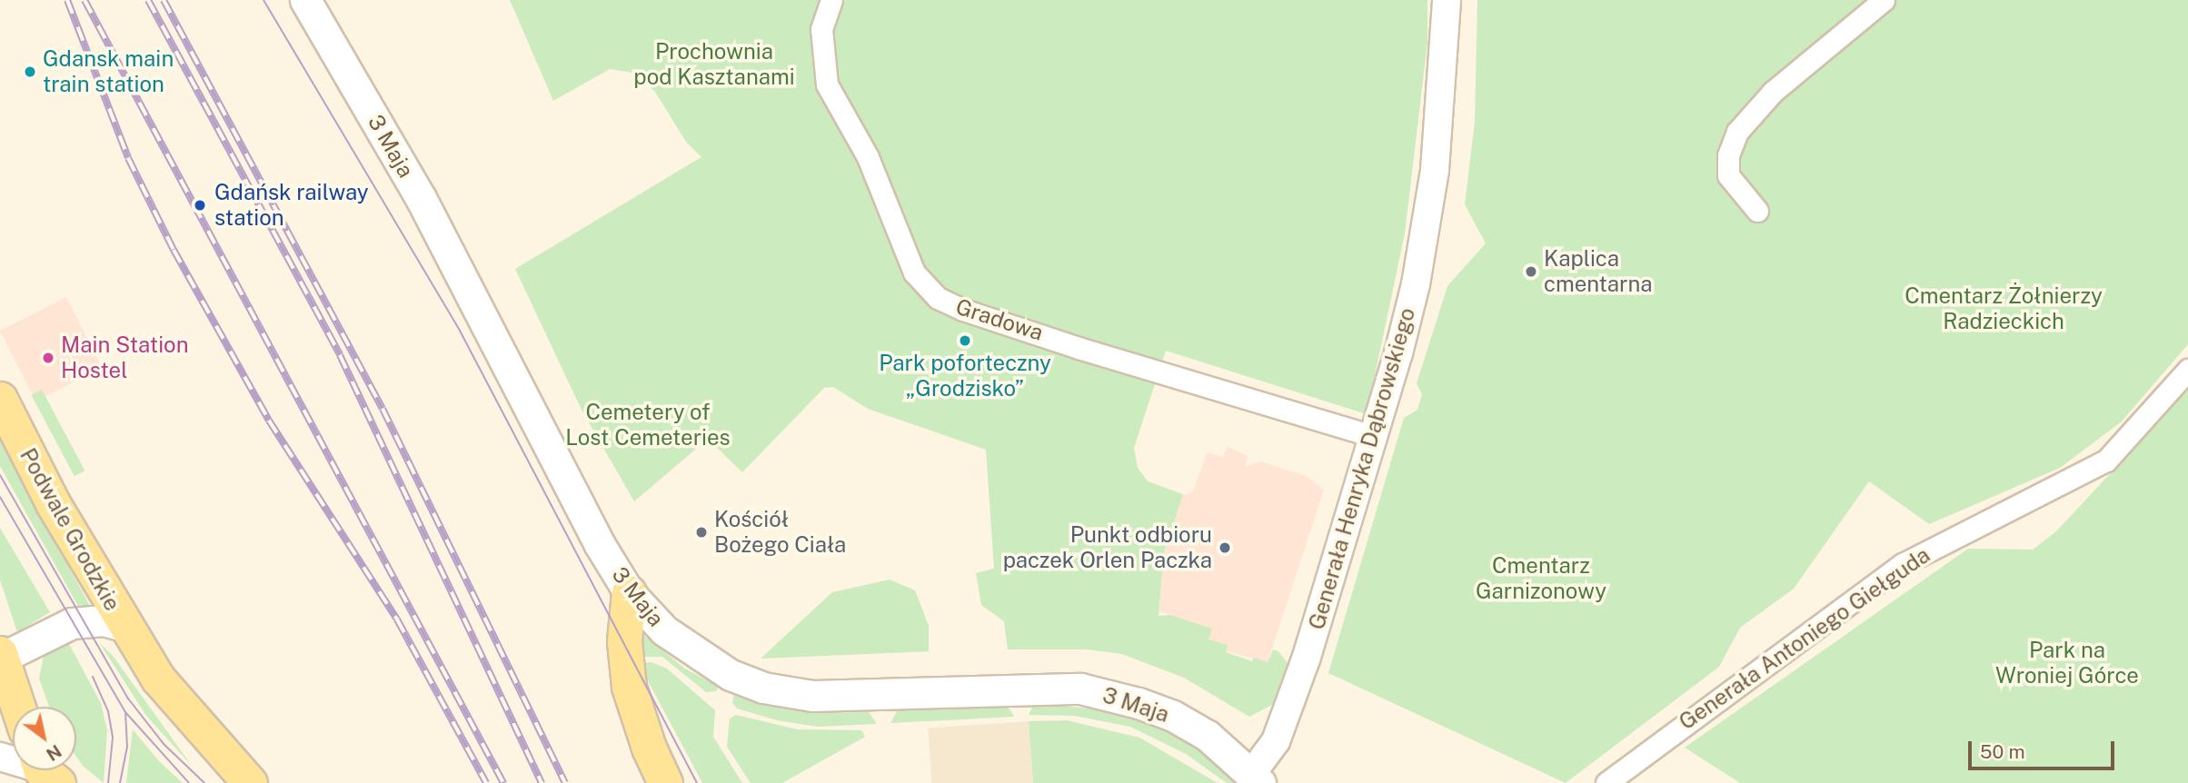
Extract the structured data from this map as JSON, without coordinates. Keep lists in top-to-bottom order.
{
  "streets": {
    "main road": ["3 Maja", "Podwale Grodzkie"],
    "street": ["Gradowa", "Generała Henryka Dąbrowskiego", "Generała Antoniego Giełguda"]
  },
  "crossings": [
    ["3 Maja", "Generała Henryka Dąbrowskiego"],
    ["Gradowa", "Generała Henryka Dąbrowskiego"]
  ],
  "parks": [
    "Prochownia pod Kasztanami",
    "Cmentarz Żołnierzy Radzieckich",
    "Cemetery of Lost Cemeteries",
    "Cmentarz Garnizonowy",
    "Park na Wroniej Górce"
  ],
  "places": [
    "Gdansk main train station",
    "Gdańsk railway station",
    "Kaplica cmentarna",
    "Park poforteczny „Grodzisko”",
    "Main Station Hostel",
    "Kościół Bożego Ciała",
    "Punkt odbioru paczek Orlen Paczka"
  ],
  "scale_bar": "50 m",
  "north": "bottom right"
}
